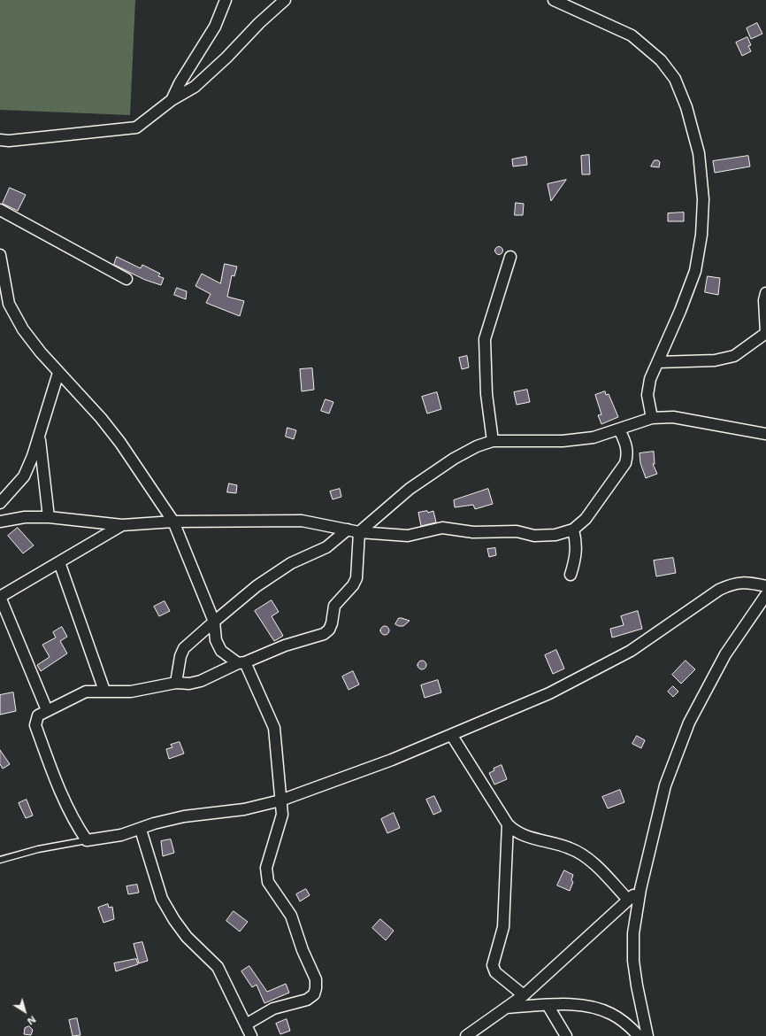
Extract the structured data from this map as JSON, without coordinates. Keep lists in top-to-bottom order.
{
  "north": "bottom right"
}
